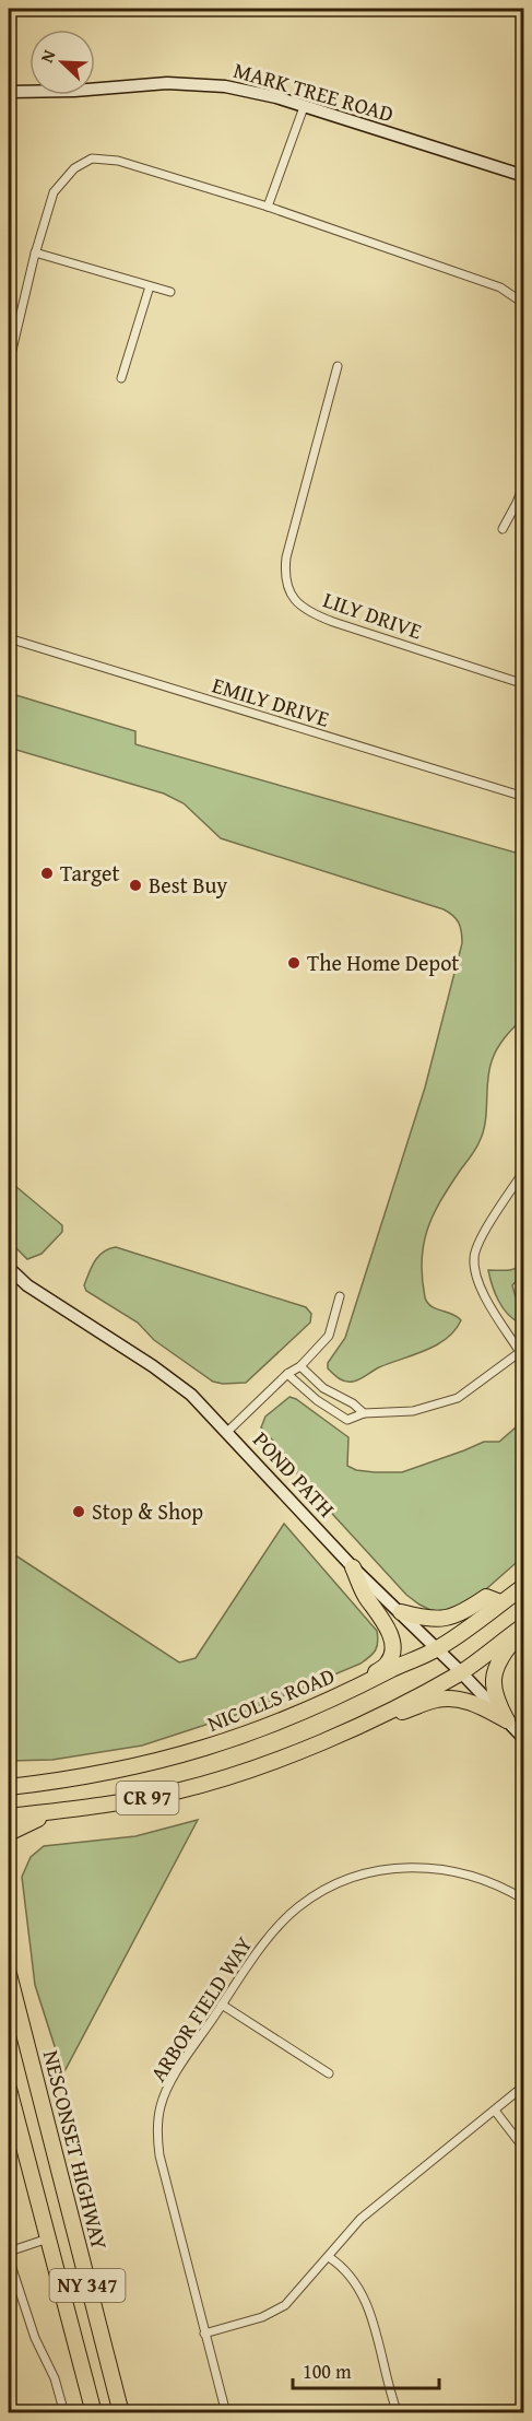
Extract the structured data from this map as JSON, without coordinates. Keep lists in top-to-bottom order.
{
  "streets": {
    "highway": [
      "NICOLLS ROAD",
      "CR 97",
      "NESCONSET HIGHWAY",
      "NY 347"
    ],
    "main road": ["MARK TREE ROAD", "POND PATH"],
    "street": ["LILY DRIVE", "EMILY DRIVE", "ARBOR FIELD WAY"]
  },
  "crossings": [
    ["POND PATH", "NICOLLS ROAD"],
    ["POND PATH", "CR 97"]
  ],
  "places": [
    "Target",
    "Best Buy",
    "The Home Depot",
    "Stop & Shop"
  ],
  "scale_bar": "100 m",
  "north": "top left"
}
